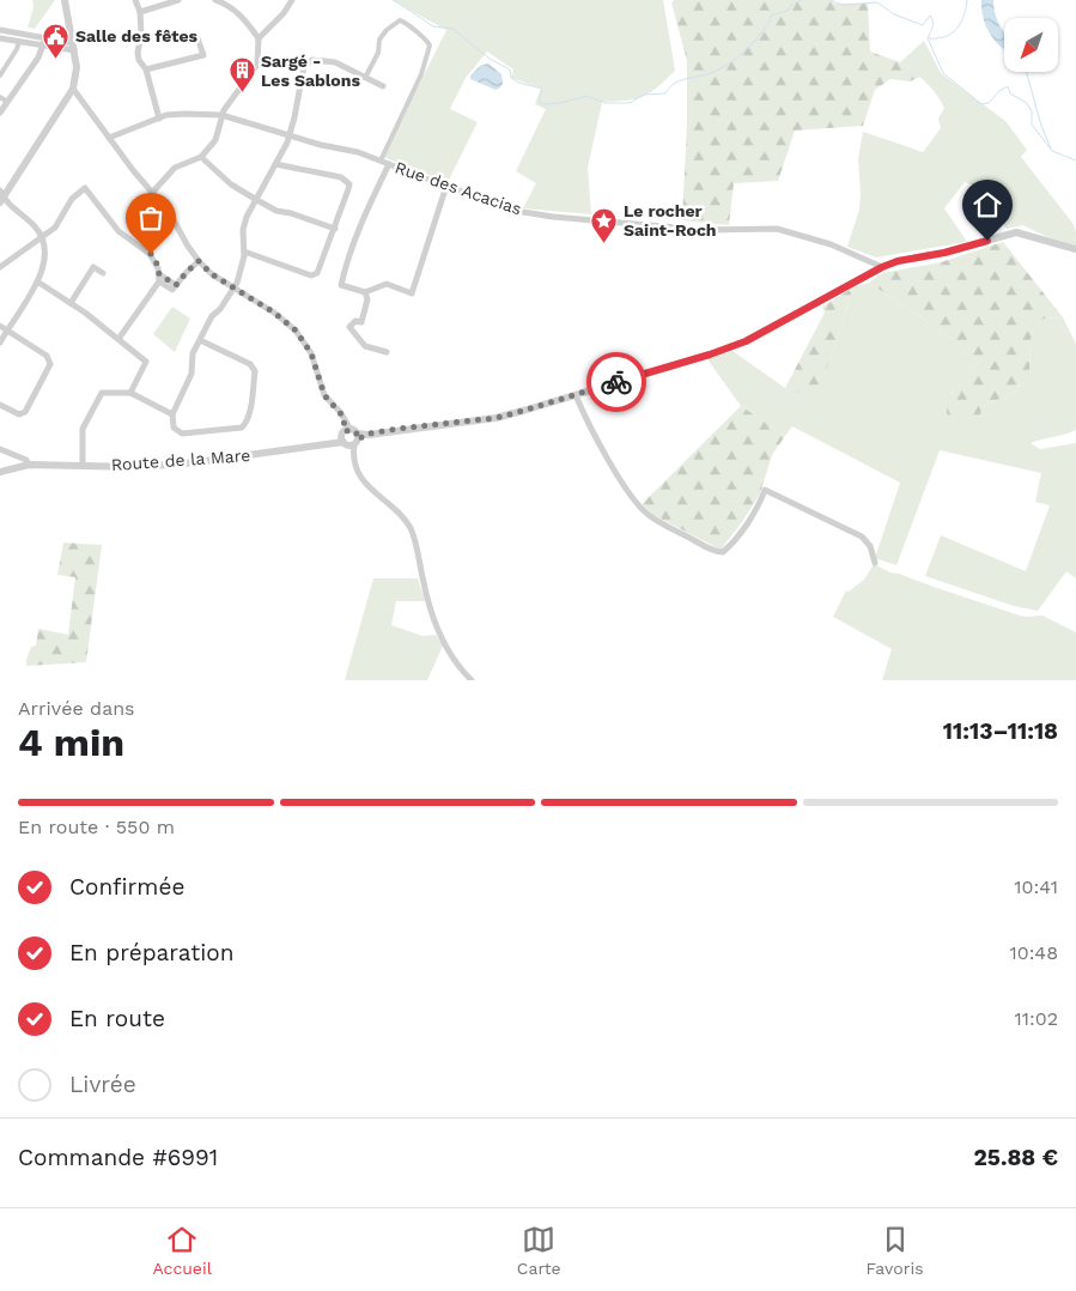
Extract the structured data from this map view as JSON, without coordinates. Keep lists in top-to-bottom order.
{
  "streets": {
    "street": ["Rue des Acacias", "Route de la Mare"]
  },
  "places": {
    "public building": ["Salle des fêtes"],
    "building": ["Sargé - Les Sablons"],
    "place": ["Le rocher Saint-Roch"]
  },
  "north": "bottom left",
  "page": {
    "heading": ["4 min", "Arrivée dans", "11:13–11:18"],
    "panel": ["Commande #6991", "25.88 €"],
    "bar": "En route · 550 m",
    "list": [
      ["Confirmée", "10:41"],
      ["En préparation", "10:48"],
      ["En route", "11:02"],
      "Livrée"
    ],
    "tabs": ["Accueil", "Carte", "Favoris"]
  }
}
